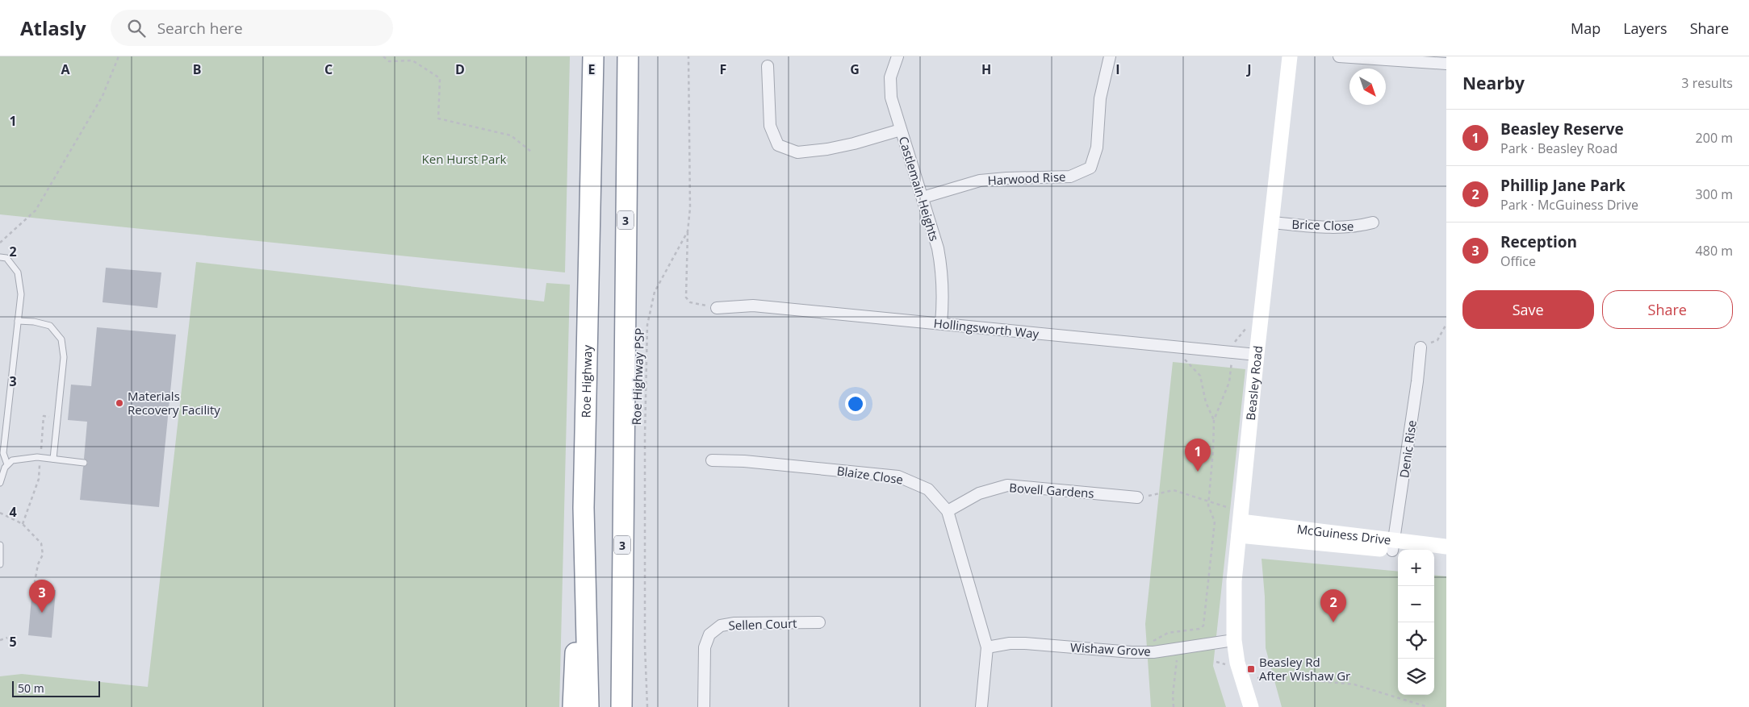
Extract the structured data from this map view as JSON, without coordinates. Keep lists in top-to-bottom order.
{
  "streets": {
    "highway": ["3", "Roe Highway"],
    "main road": ["Beasley Road", "McGuiness Drive"],
    "street": [
      "Harwood Rise",
      "Castlemain Heights",
      "Brice Close",
      "Hollingsworth Way",
      "Denic Rise",
      "Blaize Close",
      "Bovell Gardens",
      "Sellen Court",
      "Wishaw Grove"
    ],
    "path": ["Roe Highway PSP"]
  },
  "crossings": [
    ["Harwood Rise", "Castlemain Heights"],
    ["Castlemain Heights", "Hollingsworth Way"],
    ["Brice Close", "Beasley Road"],
    ["Hollingsworth Way", "Beasley Road"],
    ["Beasley Road", "McGuiness Drive"],
    ["Beasley Road", "Wishaw Grove"],
    ["Denic Rise", "McGuiness Drive"],
    ["Blaize Close", "Bovell Gardens"],
    ["Blaize Close", "Wishaw Grove"]
  ],
  "parks": ["Ken Hurst Park"],
  "places": {
    "other": ["Materials Recovery Facility"],
    "transit": ["Beasley Rd After Wishaw Gr"]
  },
  "scale_bar": "50 m",
  "north": "bottom right",
  "page": {
    "header": "Atlasly",
    "search": "Search here",
    "nav": ["Map", "Layers", "Share"],
    "heading": ["Nearby", "3 results"],
    "list": [
      {
        "mark": "1",
        "name": "Beasley Reserve",
        "note": "Park · Beasley Road",
        "value": "200 m"
      },
      {
        "mark": "2",
        "name": "Phillip Jane Park",
        "note": "Park · McGuiness Drive",
        "value": "300 m"
      },
      {
        "mark": "3",
        "name": "Reception",
        "note": "Office",
        "value": "480 m"
      }
    ],
    "buttons": ["Save", "Share"],
    "pins": ["1", "3", "2"],
    "map_buttons": ["+", "−"],
    "scale": "50 m"
  },
  "grid": {
    "columns": [
      "A",
      "B",
      "C",
      "D",
      "E",
      "F",
      "G",
      "H",
      "I",
      "J"
    ],
    "rows": [
      "1",
      "2",
      "3",
      "4",
      "5"
    ]
  }
}
